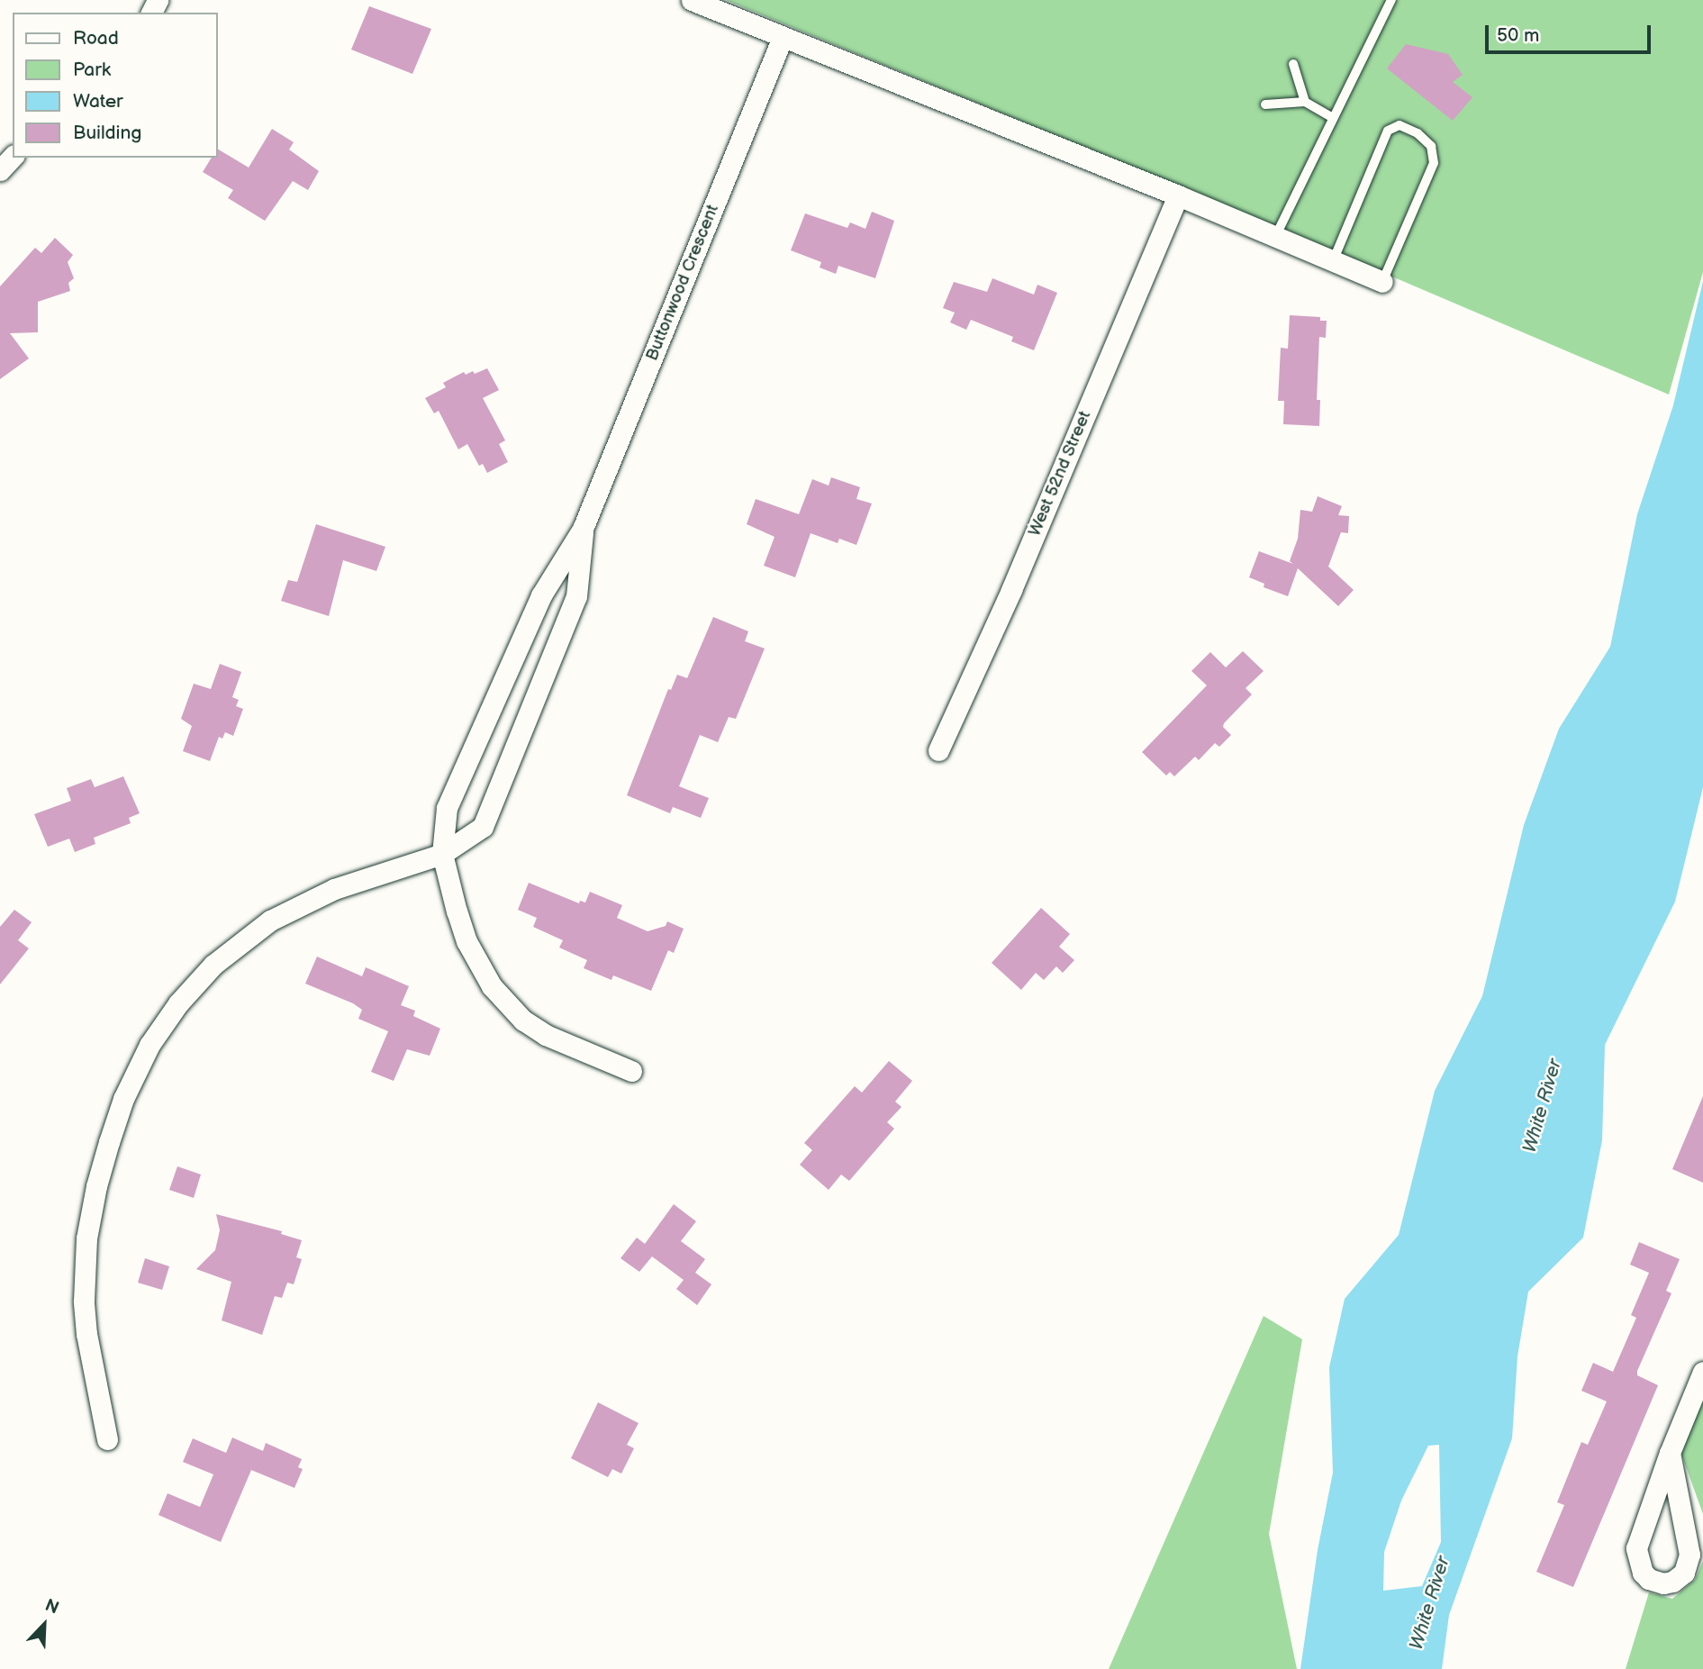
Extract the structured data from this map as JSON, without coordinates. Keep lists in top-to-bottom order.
{
  "streets": {
    "street": ["Buttonwood Crescent", "West 52nd Street"]
  },
  "water": ["White River"],
  "legend": [
    "Road",
    "Park",
    "Water",
    "Building"
  ],
  "scale_bar": "50 m",
  "north": "top right"
}
